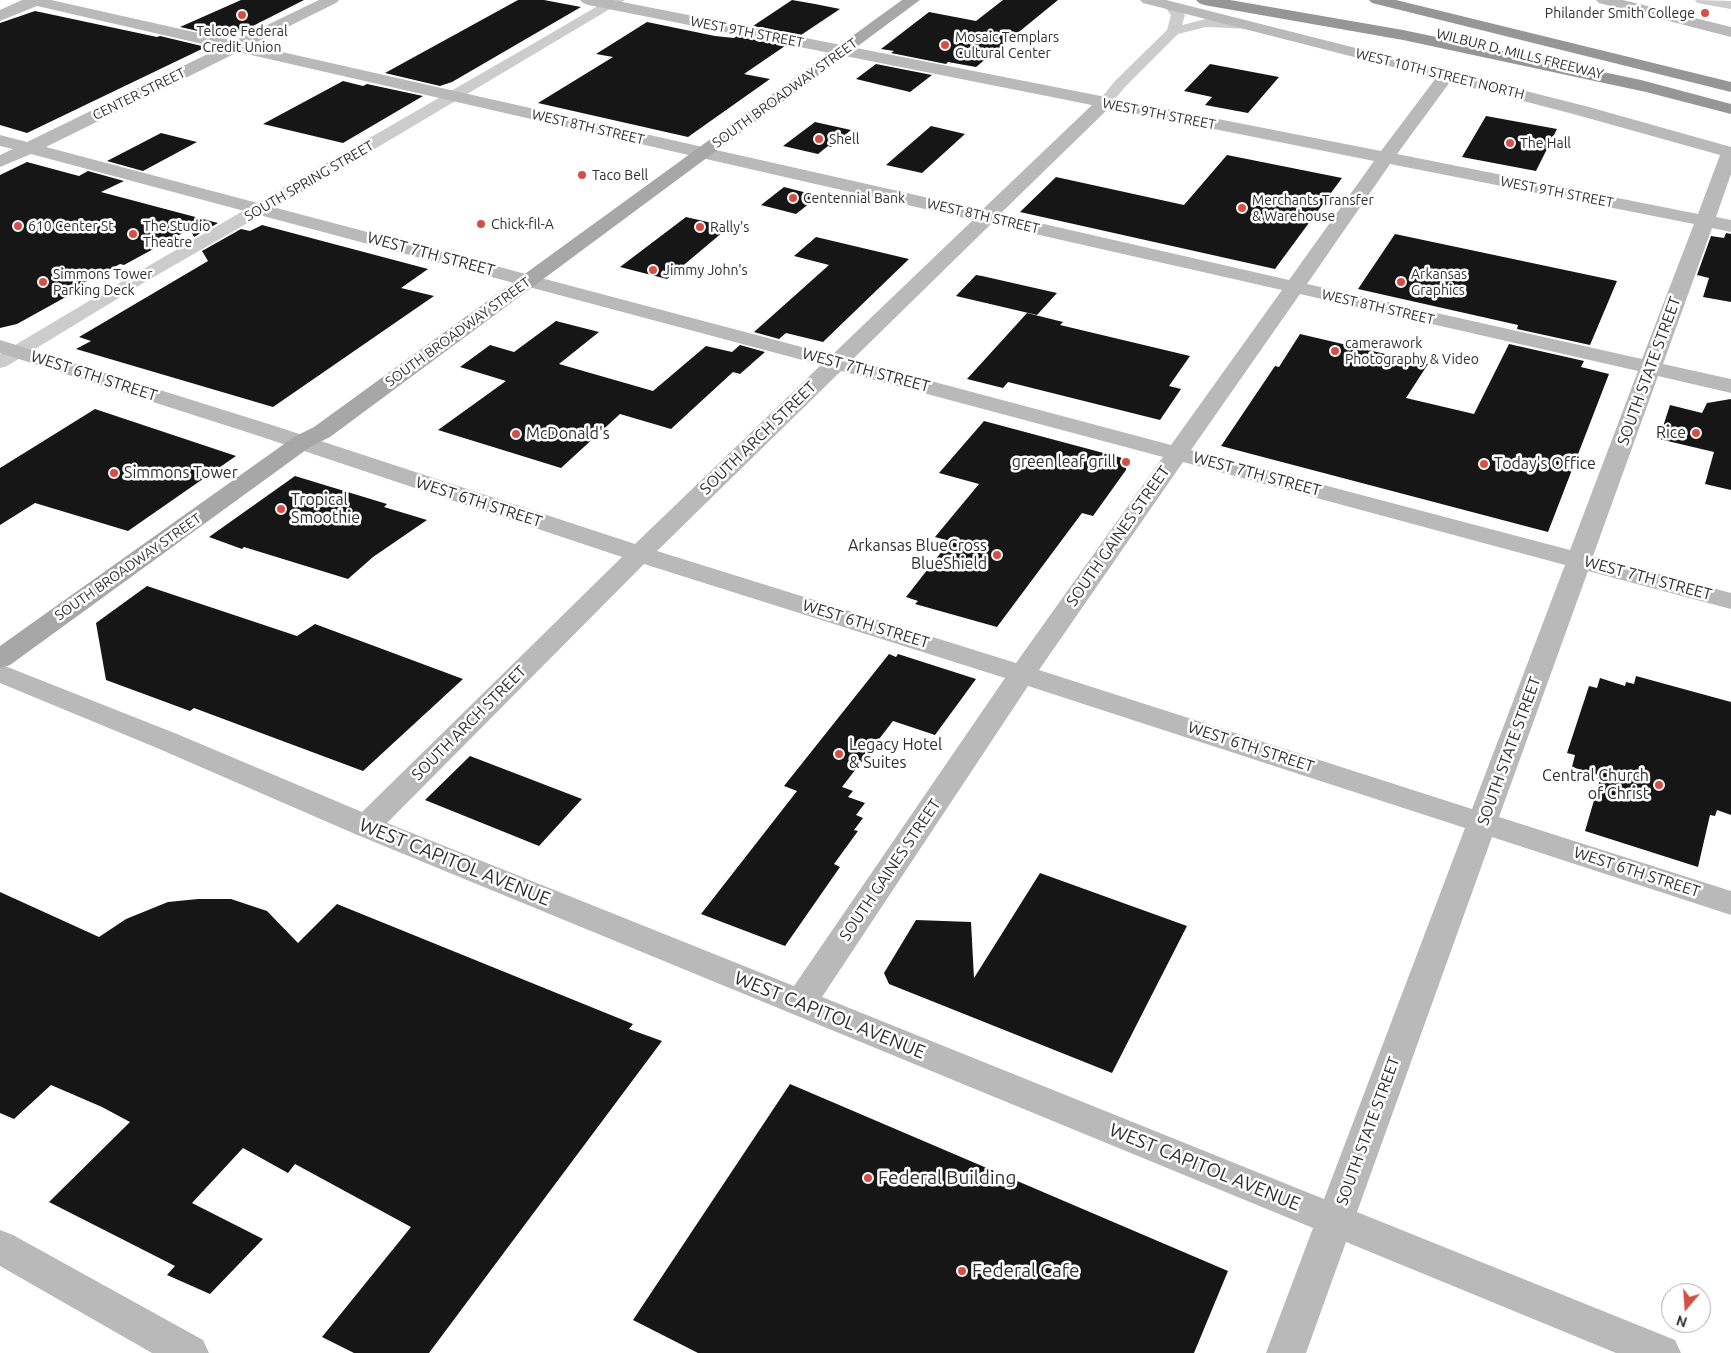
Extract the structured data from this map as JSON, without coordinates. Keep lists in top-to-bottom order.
{
  "streets": {
    "highway": ["WILBUR D. MILLS FREEWAY"],
    "main road": ["SOUTH BROADWAY STREET"],
    "street": [
      "WEST 9TH STREET",
      "WEST 10TH STREET NORTH",
      "CENTER STREET",
      "WEST 8TH STREET",
      "SOUTH SPRING STREET",
      "WEST 7TH STREET",
      "SOUTH STATE STREET",
      "WEST 6TH STREET",
      "SOUTH ARCH STREET",
      "SOUTH GAINES STREET",
      "WEST CAPITOL AVENUE"
    ]
  },
  "crossings": [
    ["WEST 9TH STREET", "SOUTH BROADWAY STREET"],
    ["WEST 9TH STREET", "SOUTH SPRING STREET"],
    ["WEST 9TH STREET", "SOUTH STATE STREET"],
    ["WEST 9TH STREET", "SOUTH ARCH STREET"],
    ["WEST 9TH STREET", "SOUTH GAINES STREET"],
    ["WEST 10TH STREET NORTH", "SOUTH STATE STREET"],
    ["WEST 10TH STREET NORTH", "SOUTH GAINES STREET"],
    ["SOUTH BROADWAY STREET", "WEST 8TH STREET"],
    ["SOUTH BROADWAY STREET", "WEST 7TH STREET"],
    ["SOUTH BROADWAY STREET", "WEST 6TH STREET"],
    ["CENTER STREET", "WEST 8TH STREET"],
    ["CENTER STREET", "WEST 7TH STREET"],
    ["WEST 8TH STREET", "SOUTH SPRING STREET"],
    ["WEST 8TH STREET", "SOUTH STATE STREET"],
    ["WEST 8TH STREET", "SOUTH ARCH STREET"],
    ["WEST 8TH STREET", "SOUTH GAINES STREET"],
    ["SOUTH SPRING STREET", "WEST 7TH STREET"],
    ["SOUTH SPRING STREET", "WEST 6TH STREET"],
    ["WEST 7TH STREET", "SOUTH STATE STREET"],
    ["WEST 7TH STREET", "SOUTH ARCH STREET"],
    ["WEST 7TH STREET", "SOUTH GAINES STREET"],
    ["SOUTH STATE STREET", "WEST 6TH STREET"],
    ["SOUTH STATE STREET", "WEST CAPITOL AVENUE"],
    ["WEST 6TH STREET", "SOUTH ARCH STREET"],
    ["WEST 6TH STREET", "SOUTH GAINES STREET"],
    ["SOUTH ARCH STREET", "WEST CAPITOL AVENUE"],
    ["SOUTH GAINES STREET", "WEST CAPITOL AVENUE"]
  ],
  "places": [
    "Philander Smith College",
    "Telcoe Federal Credit Union",
    "Mosaic Templars Cultural Center",
    "Shell",
    "The Hall",
    "Taco Bell",
    "Centennial Bank",
    "Merchants Transfer & Warehouse",
    "Chick-fil-A",
    "610 Center St",
    "Rally's",
    "The Studio Theatre",
    "Jimmy John's",
    "Simmons Tower Parking Deck",
    "Arkansas Graphics",
    "camerawork Photography & Video",
    "Rice",
    "McDonald's",
    "green leaf grill",
    "Today's Office",
    "Simmons Tower",
    "Tropical Smoothie",
    "Arkansas BlueCross BlueShield",
    "Legacy Hotel & Suites",
    "Central Church of Christ",
    "Federal Building",
    "Federal Cafe"
  ],
  "north": "bottom"
}
